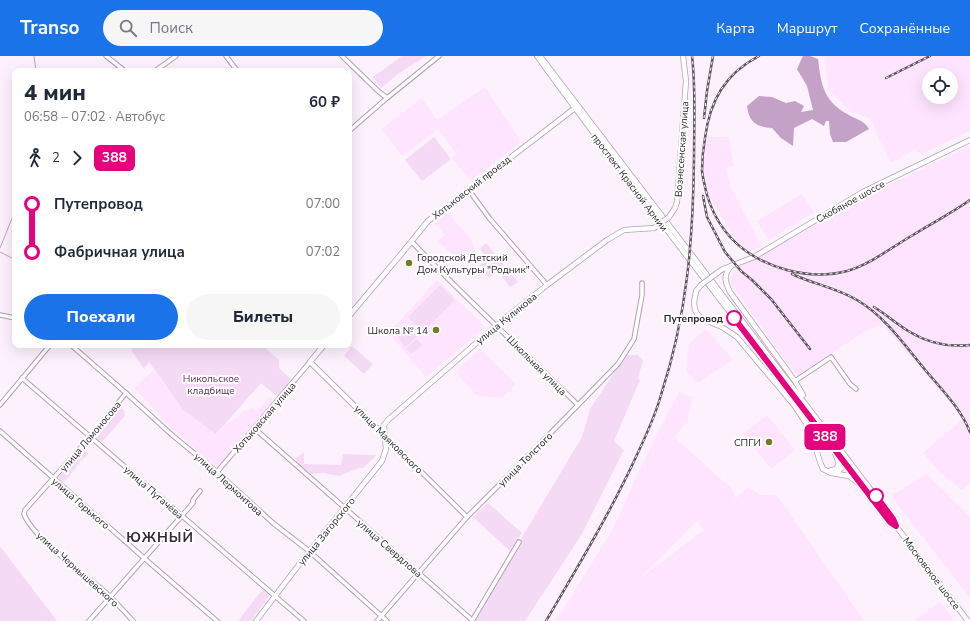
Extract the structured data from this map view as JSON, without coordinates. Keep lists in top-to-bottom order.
{
  "streets": {
    "main road": [
      "Вознесенская улица",
      "проспект Красной Армии",
      "Хотьковский проезд",
      "Скобяное шоссе",
      "улица Куликова",
      "улица Маяковского",
      "улица Загорского",
      "Московское шоссе"
    ],
    "street": [
      "Школьная улица",
      "Хотьковская улица",
      "улица Ломоносова",
      "улица Толстого",
      "улица Лермонтова",
      "улица Пугачёва",
      "улица Горького",
      "улица Свердлова",
      "улица Чернышевского"
    ]
  },
  "crossings": [
    ["Вознесенская улица", "улица Куликова"],
    ["проспект Красной Армии", "Хотьковский проезд"],
    ["проспект Красной Армии", "Московское шоссе"],
    ["Хотьковский проезд", "Школьная улица"],
    ["Скобяное шоссе", "Московское шоссе"],
    ["улица Куликова", "Школьная улица"],
    ["улица Куликова", "улица Маяковского"],
    ["улица Куликова", "улица Загорского"],
    ["Школьная улица", "улица Толстого"],
    ["Хотьковская улица", "улица Маяковского"],
    ["Хотьковская улица", "улица Лермонтова"],
    ["Хотьковская улица", "улица Свердлова"],
    ["улица Ломоносова", "улица Лермонтова"],
    ["улица Ломоносова", "улица Пугачёва"],
    ["улица Ломоносова", "улица Горького"],
    ["улица Ломоносова", "улица Чернышевского"],
    ["улица Маяковского", "улица Толстого"],
    ["улица Маяковского", "улица Загорского"],
    ["улица Толстого", "улица Лермонтова"],
    ["улица Толстого", "улица Свердлова"],
    ["улица Лермонтова", "улица Загорского"],
    ["улица Пугачёва", "улица Загорского"],
    ["улица Загорского", "улица Свердлова"]
  ],
  "districts": ["ЮЖНЫЙ"],
  "parks": ["Никольское кладбище"],
  "places": [
    "Городской Детский Дом Культуры \"Родник\"",
    "Путепровод",
    "Школа № 14",
    "СПГИ"
  ],
  "lines": ["bus line 388"],
  "page": {
    "header": "Transo",
    "search": "Поиск",
    "nav": ["Карта", "Маршрут", "Сохранённые"],
    "on_map": "388",
    "heading": ["4 мин", "06:58 – 07:02 · Автобус", "60 ₽"],
    "legs": ["2", "388"],
    "list": [
      {
        "name": "Путепровод",
        "value": "07:00"
      },
      {
        "name": "Фабричная улица",
        "value": "07:02"
      }
    ],
    "buttons": ["Поехали", "Билеты"]
  }
}
